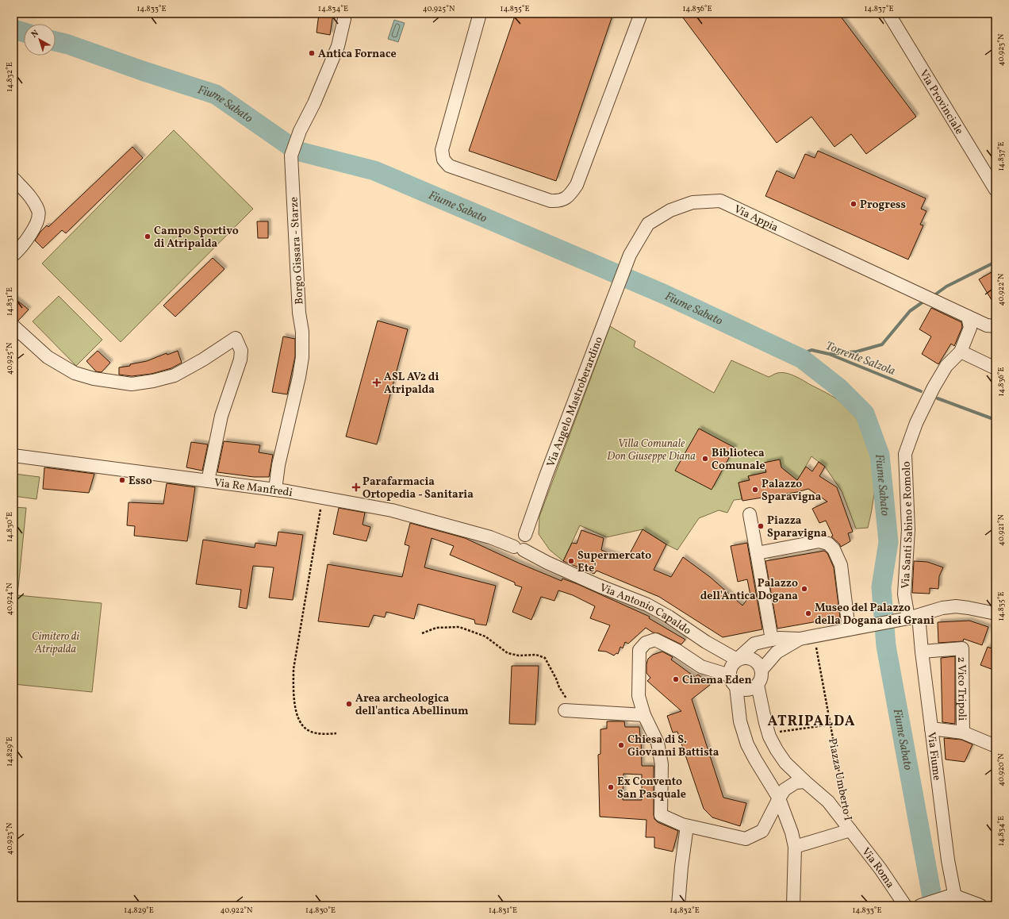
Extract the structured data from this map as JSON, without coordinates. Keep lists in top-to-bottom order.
{
  "streets": {
    "street": [
      "Via Provinciale",
      "Via Appia",
      "Borgo Gissara - Starze",
      "Via Angelo Mastroberardino",
      "Via Re Manfredi",
      "Via Santi Sabino e Romolo",
      "Via Antonio Capaldo",
      "2 Vico Tripoli",
      "Via Fiume",
      "Piazza Umberto I",
      "Via Roma"
    ]
  },
  "crossings": [
    ["Via Appia", "Via Angelo Mastroberardino"],
    ["Borgo Gissara - Starze", "Via Re Manfredi"],
    ["Via Angelo Mastroberardino", "Via Re Manfredi"],
    ["Via Angelo Mastroberardino", "Via Antonio Capaldo"],
    ["Via Re Manfredi", "Via Antonio Capaldo"],
    ["Via Santi Sabino e Romolo", "Via Fiume"],
    ["Via Santi Sabino e Romolo", "Piazza Umberto I"],
    ["2 Vico Tripoli", "Via Fiume"],
    ["Via Fiume", "Piazza Umberto I"],
    ["Piazza Umberto I", "Via Roma"]
  ],
  "districts": ["ATRIPALDA"],
  "water": ["Fiume Sabato", "Torrente Salzola"],
  "parks": ["Villa Comunale Don Giuseppe Diana", "Cimitero di Atripalda"],
  "places": {
    "other": [
      "Antica Fornace",
      "Progress",
      "Campo Sportivo di Atripalda",
      "Biblioteca Comunale",
      "Esso",
      "Palazzo Sparavigna",
      "Piazza Sparavigna",
      "Supermercato Ete'",
      "Palazzo dell'Antica Dogana",
      "Museo del Palazzo della Dogana dei Grani",
      "Cinema Eden",
      "Area archeologica dell'antica Abellinum",
      "Chiesa di S. Giovanni Battista",
      "Ex Convento San Pasquale"
    ],
    "health": ["ASL AV2 di Atripalda", "Parafarmacia Ortopedia - Sanitaria"]
  },
  "north": "top left",
  "coordinates": [
    "14.833°E",
    "14.834°E",
    "40.925°N",
    "14.835°E",
    "14.836°E",
    "14.837°E",
    "40.923°N",
    "14.832°E",
    "40.922°N",
    "14.831°E",
    "14.830°E",
    "40.921°N",
    "40.924°N",
    "14.829°E",
    "40.920°N"
  ]
}
